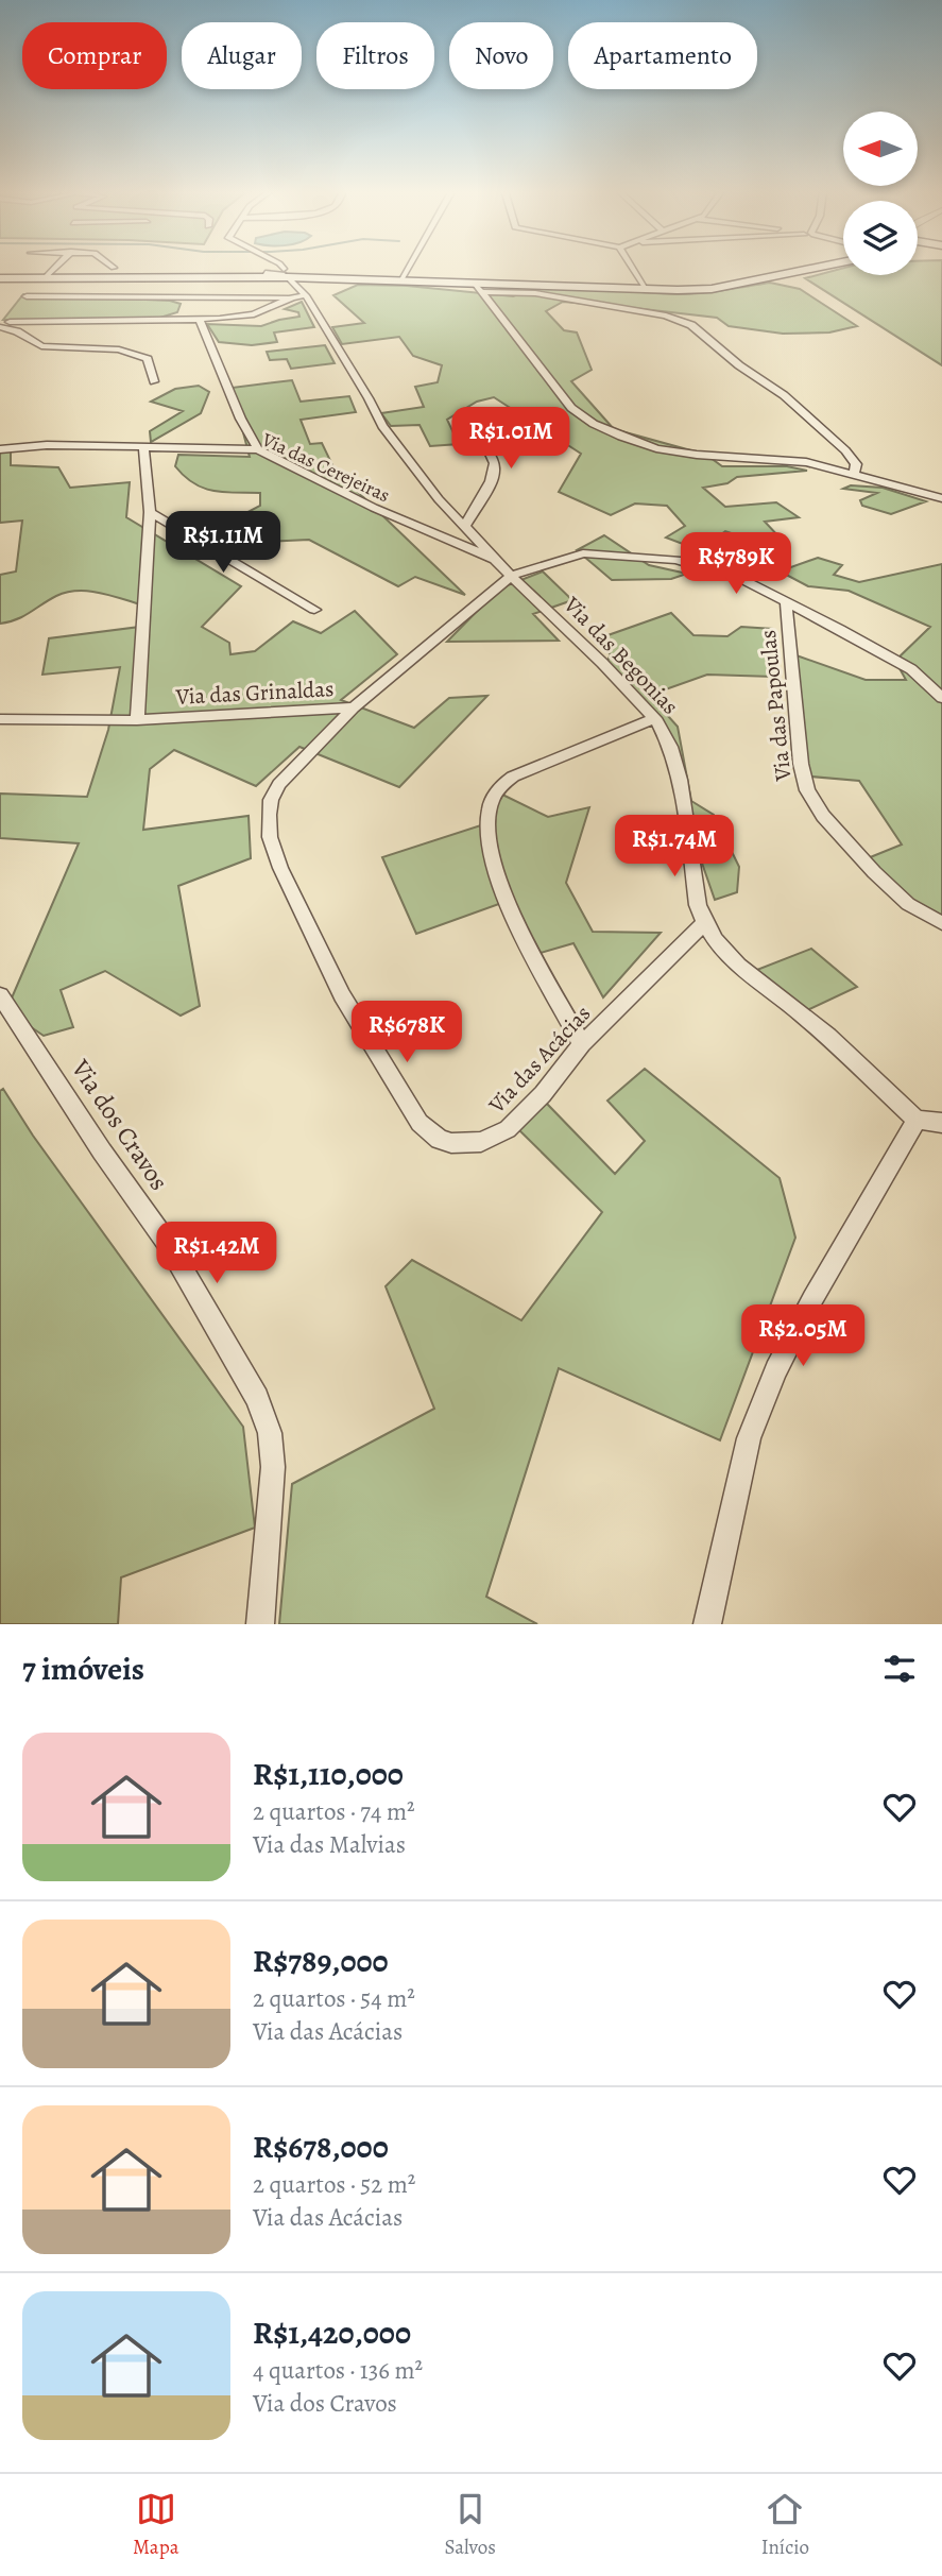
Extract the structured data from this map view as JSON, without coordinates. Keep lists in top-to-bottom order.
{
  "streets": {
    "street": [
      "Via das Cerejeiras",
      "Via das Begonias",
      "Via das Grinaldas",
      "Via das Papoulas",
      "Via das Acácias",
      "Via dos Cravos"
    ]
  },
  "crossings": [
    ["Via das Cerejeiras", "Via das Begonias"],
    ["Via das Begonias", "Via das Grinaldas"],
    ["Via das Begonias", "Via das Acácias"],
    ["Via das Grinaldas", "Via das Acácias"]
  ],
  "north": "left",
  "page": {
    "chip": [
      "Comprar",
      "Alugar",
      "Filtros",
      "Novo",
      "Apartamento"
    ],
    "price": [
      "R$1.01M",
      "R$1.11M",
      "R$789K",
      "R$1.74M",
      "R$678K",
      "R$1.42M",
      "R$2.05M"
    ],
    "heading": "7 imóveis",
    "list": [
      {
        "name": "R$1,110,000",
        "note": "2 quartos · 74 m² · Via das Malvias"
      },
      {
        "name": "R$789,000",
        "note": "2 quartos · 54 m² · Via das Acácias"
      },
      {
        "name": "R$678,000",
        "note": "2 quartos · 52 m² · Via das Acácias"
      },
      {
        "name": "R$1,420,000",
        "note": "4 quartos · 136 m² · Via dos Cravos"
      }
    ],
    "tabs": ["Mapa", "Salvos", "Início"]
  }
}
